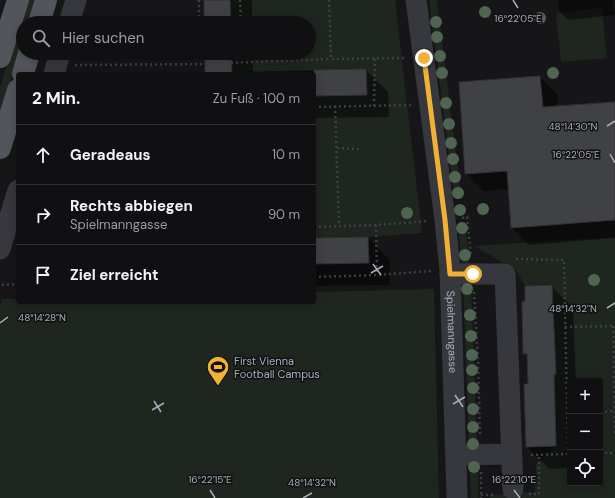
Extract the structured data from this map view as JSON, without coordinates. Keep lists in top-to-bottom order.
{
  "streets": {
    "street": ["Spielmanngasse"]
  },
  "places": {
    "sports": ["First Vienna Football Campus"]
  },
  "page": {
    "search": "Hier suchen",
    "heading": ["2 Min.", "Zu Fuß · 100 m"],
    "list": [
      ["Geradeaus", "10 m"],
      ["Rechts abbiegen", "Spielmanngasse", "90 m"],
      "Ziel erreicht"
    ],
    "map_buttons": ["+", "−"]
  },
  "coordinates": [
    "16°22'05\"E",
    "48°14'30\"N",
    "48°14'32\"N",
    "48°14'28\"N",
    "16°22'15\"E",
    "16°22'10\"E"
  ]
}
